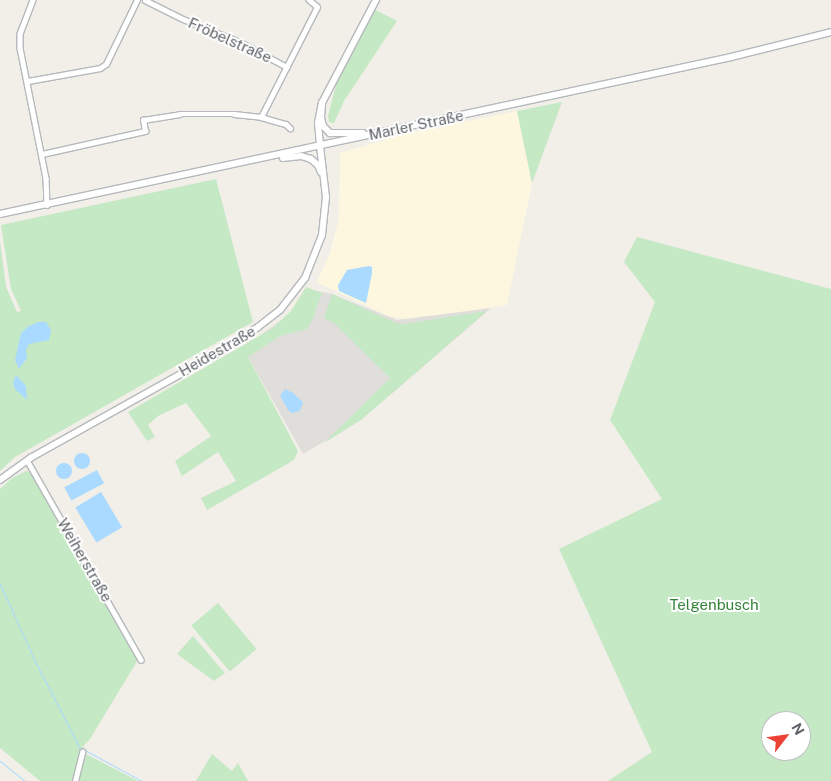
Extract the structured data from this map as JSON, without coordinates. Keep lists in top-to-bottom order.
{
  "streets": {
    "main road": ["Marler Straße", "Heidestraße"],
    "street": ["Fröbelstraße", "Weiherstraße"]
  },
  "crossings": [
    ["Marler Straße", "Heidestraße"],
    ["Heidestraße", "Weiherstraße"]
  ],
  "parks": ["Telgenbusch"],
  "north": "top right"
}
